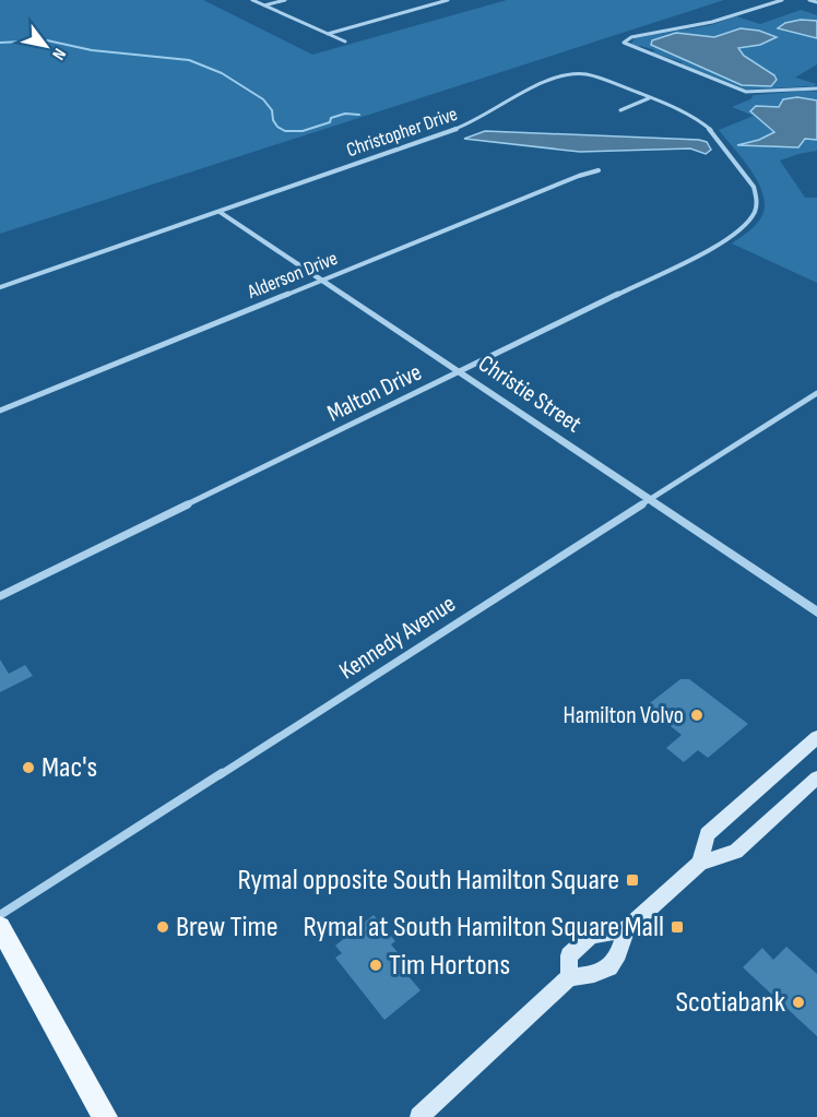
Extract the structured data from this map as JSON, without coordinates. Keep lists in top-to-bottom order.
{
  "streets": {
    "street": [
      "Christopher Drive",
      "Alderson Drive",
      "Malton Drive",
      "Christie Street",
      "Kennedy Avenue"
    ]
  },
  "crossings": [
    ["Christopher Drive", "Malton Drive"],
    ["Christopher Drive", "Christie Street"],
    ["Alderson Drive", "Christie Street"],
    ["Malton Drive", "Christie Street"],
    ["Christie Street", "Kennedy Avenue"]
  ],
  "places": {
    "other": [
      "Hamilton Volvo",
      "Mac's",
      "Brew Time",
      "Tim Hortons",
      "Scotiabank"
    ],
    "transit": ["Rymal opposite South Hamilton Square", "Rymal at South Hamilton Square Mall"]
  },
  "north": "bottom right"
}
